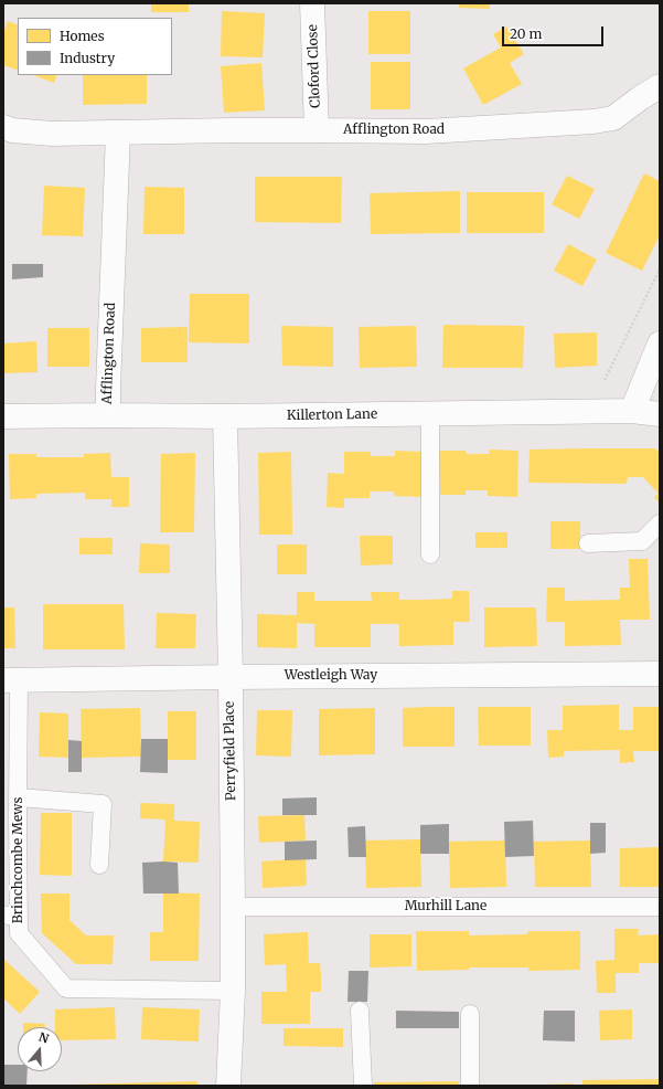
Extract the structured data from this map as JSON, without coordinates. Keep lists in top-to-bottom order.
{
  "streets": {
    "street": [
      "Cloford Close",
      "Afflington Road",
      "Killerton Lane",
      "Westleigh Way",
      "Perryfield Place"
    ],
    "lane": ["Brinchcombe Mews", "Murhill Lane"]
  },
  "crossings": [
    ["Cloford Close", "Afflington Road"],
    ["Afflington Road", "Killerton Lane"],
    ["Killerton Lane", "Perryfield Place"],
    ["Westleigh Way", "Perryfield Place"],
    ["Westleigh Way", "Brinchcombe Mews"],
    ["Perryfield Place", "Brinchcombe Mews"],
    ["Perryfield Place", "Murhill Lane"]
  ],
  "legend": ["Homes", "Industry"],
  "scale_bar": "20 m",
  "north": "top"
}
